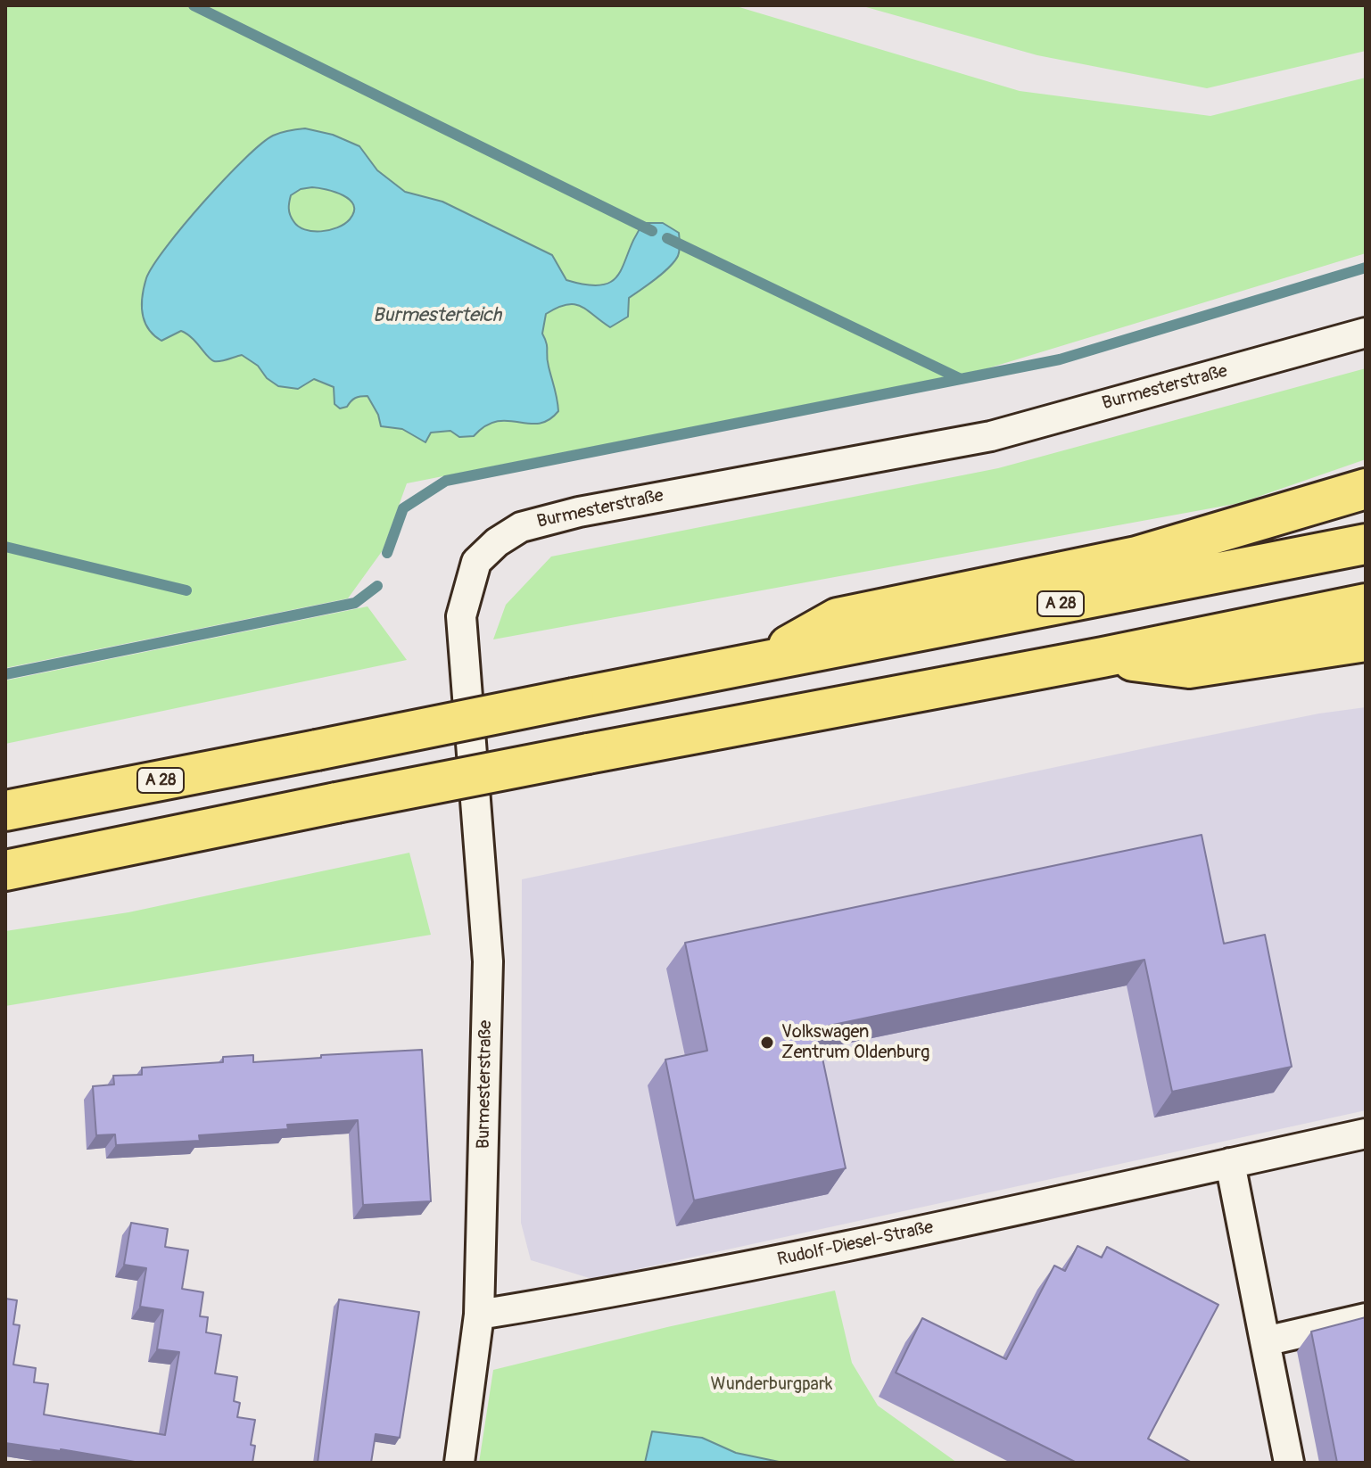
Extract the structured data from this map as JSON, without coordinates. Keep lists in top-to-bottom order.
{
  "streets": {
    "highway": ["A 28"],
    "street": ["Burmesterstraße", "Rudolf-Diesel-Straße"]
  },
  "crossings": [
    ["Burmesterstraße", "Rudolf-Diesel-Straße"]
  ],
  "water": ["Burmesterteich"],
  "parks": ["Wunderburgpark"],
  "places": ["Volkswagen Zentrum Oldenburg"]
}
